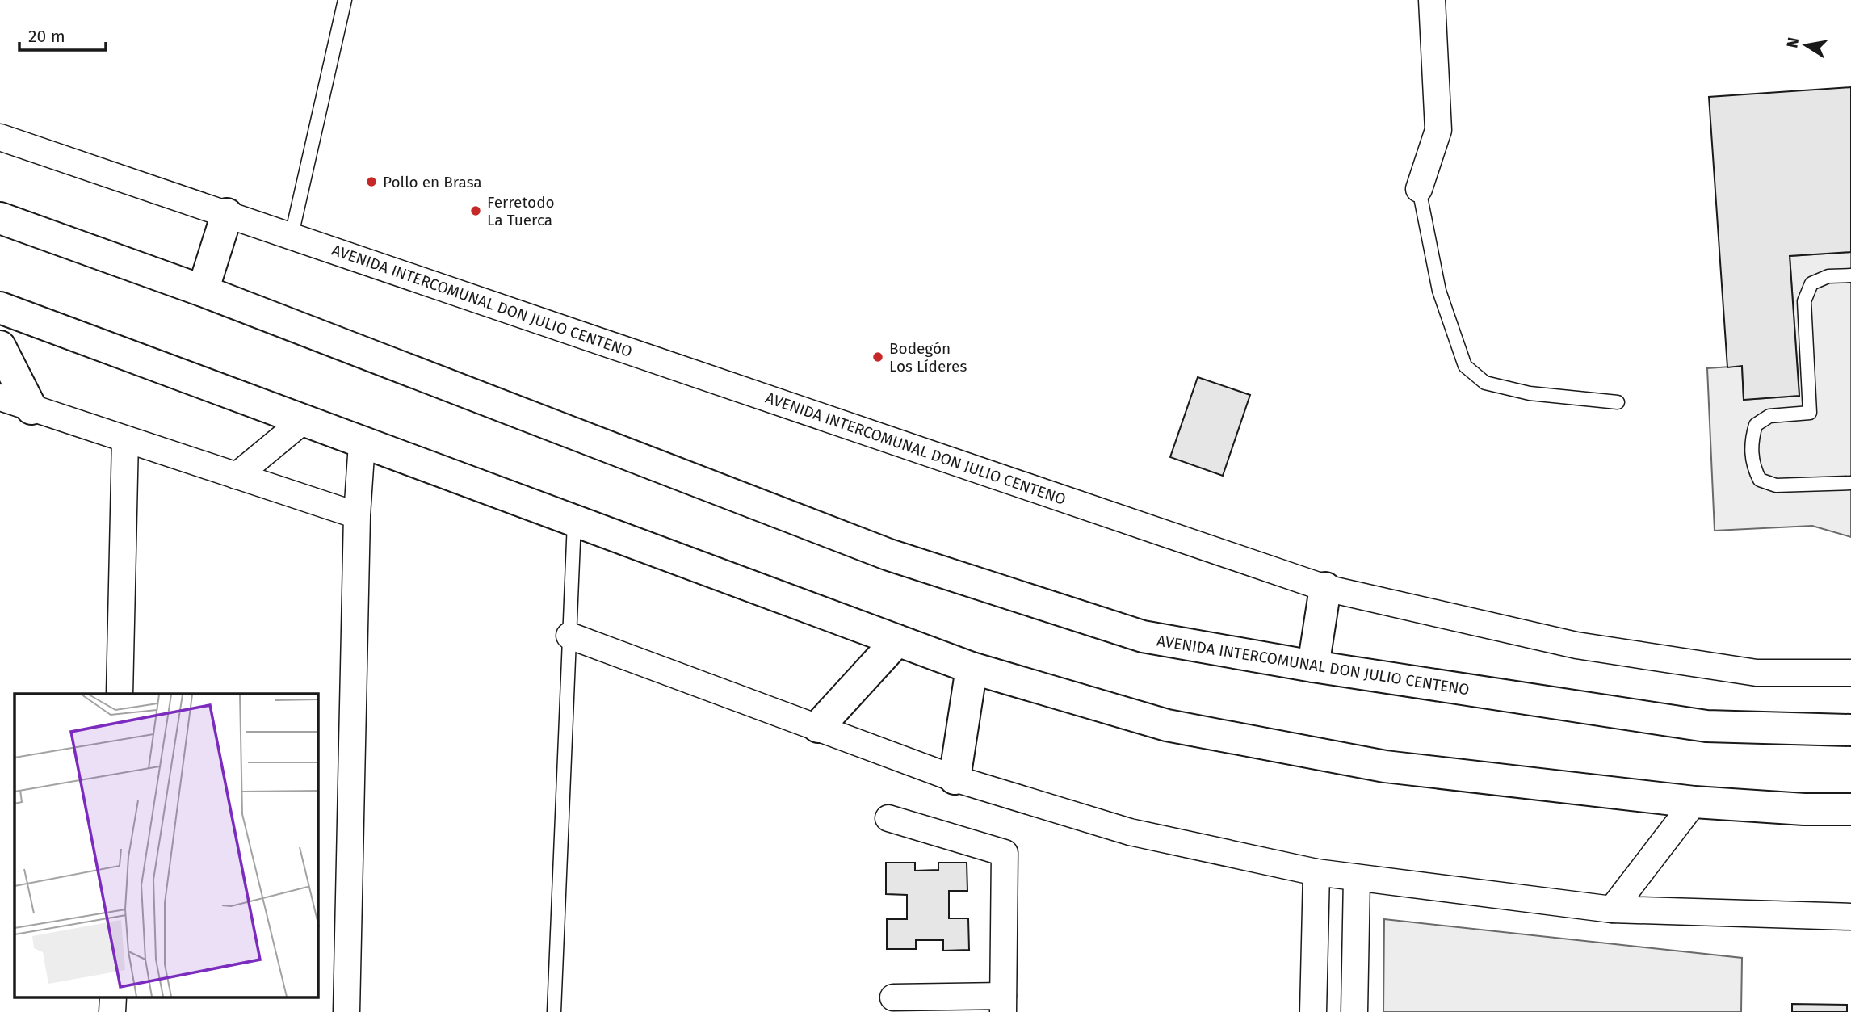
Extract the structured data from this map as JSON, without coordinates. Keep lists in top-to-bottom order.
{
  "streets": {
    "main road": ["AVENIDA INTERCOMUNAL DON JULIO CENTENO"]
  },
  "places": ["Pollo en Brasa", "Ferretodo La Tuerca", "Bodegón Los Líderes"],
  "scale_bar": "20 m",
  "north": "left"
}
